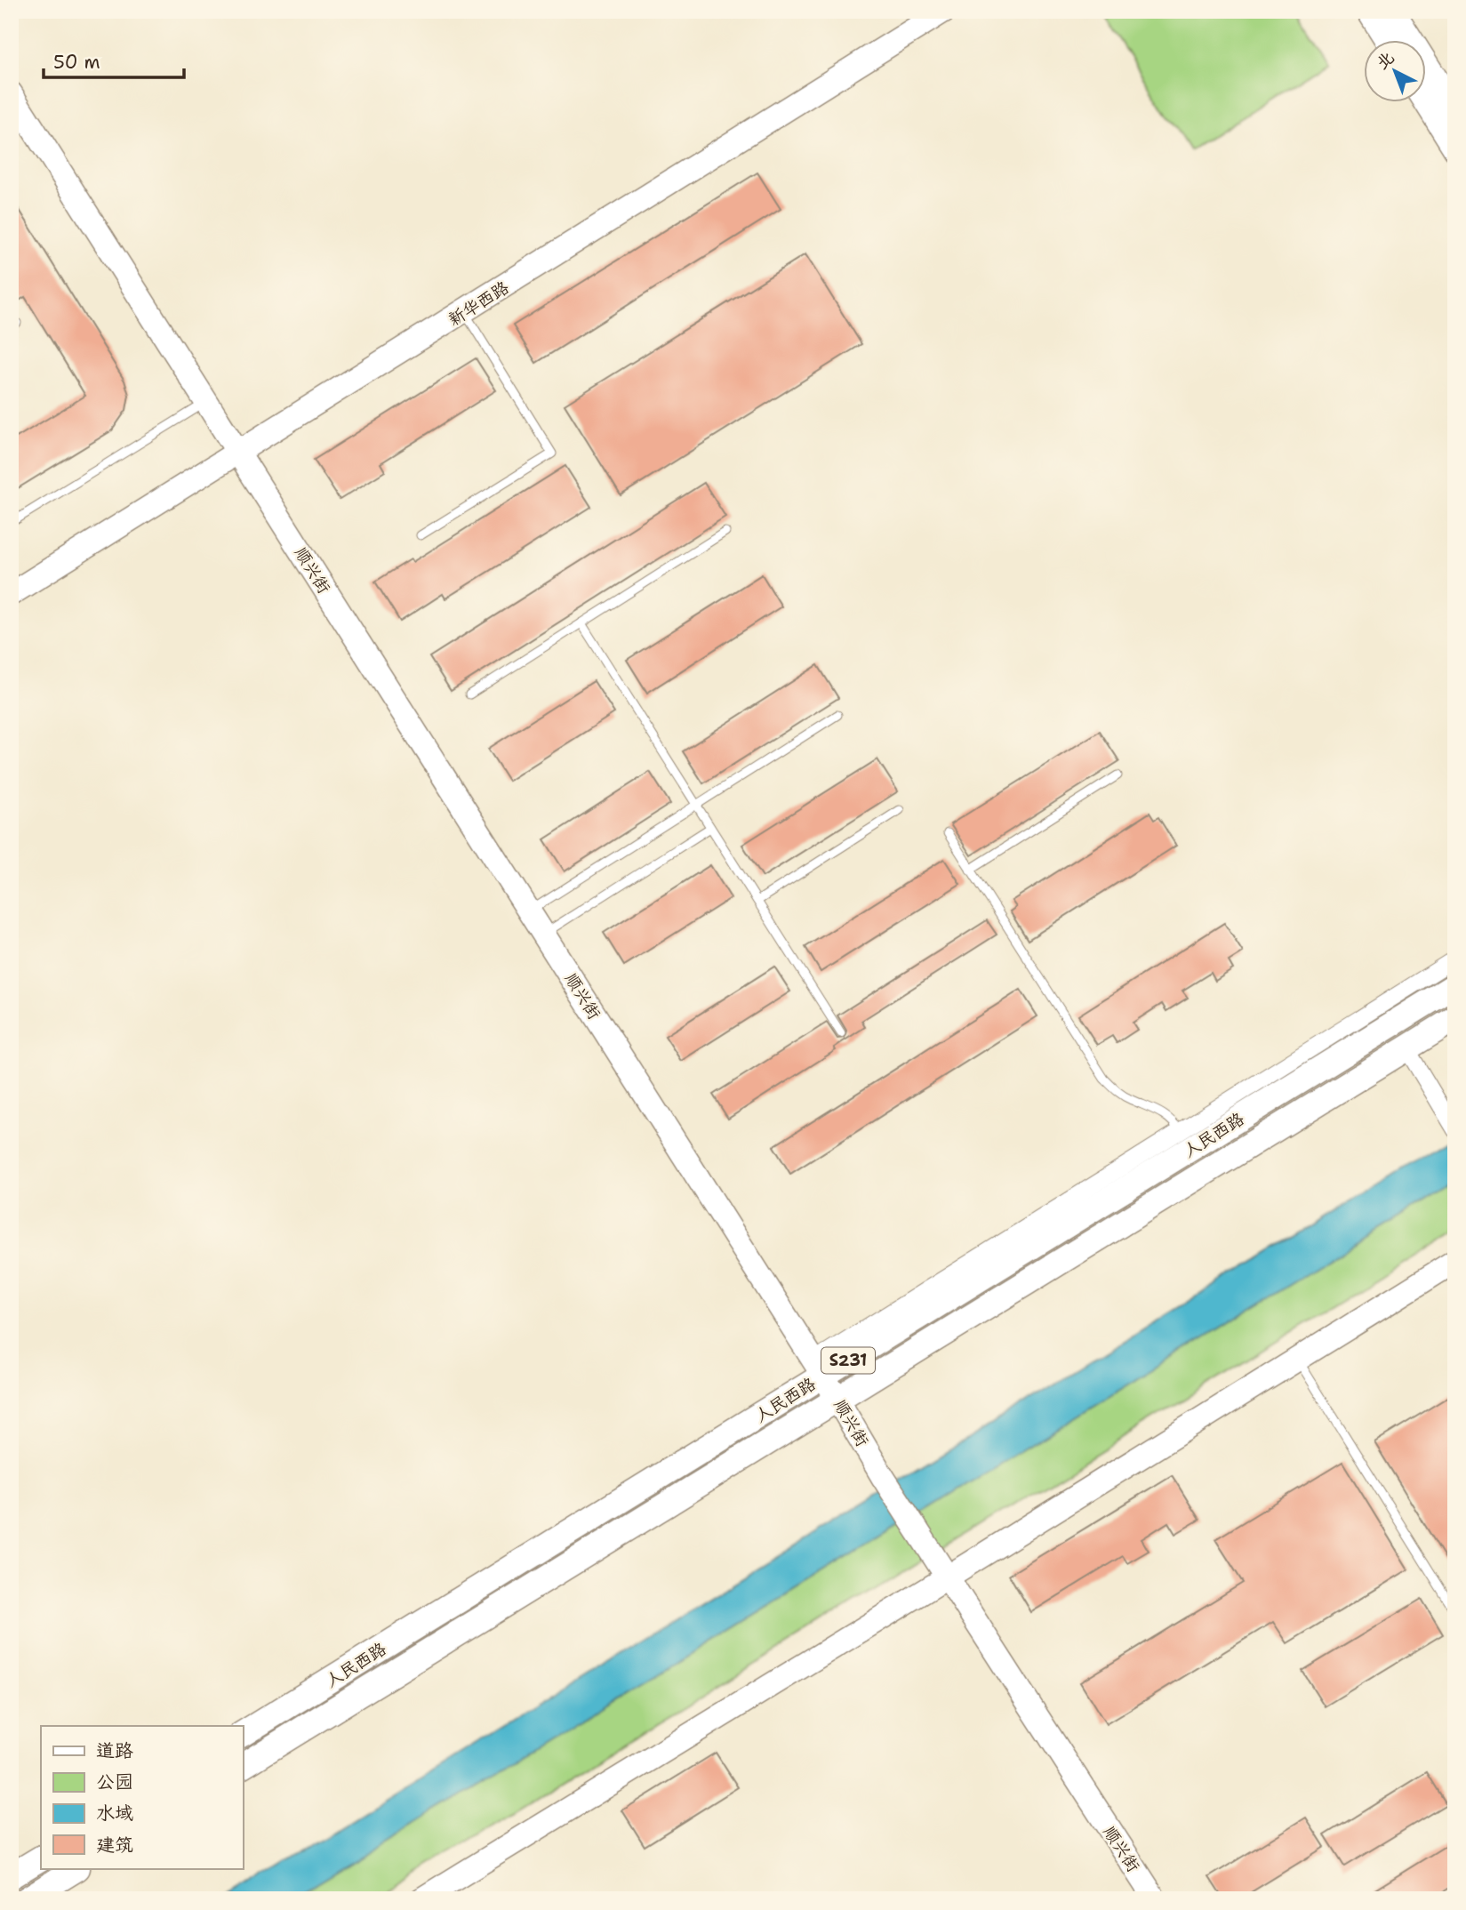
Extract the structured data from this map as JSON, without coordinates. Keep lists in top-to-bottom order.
{
  "streets": {
    "main road": ["人民西路", "S231"],
    "street": ["新华西路", "顺兴街"]
  },
  "crossings": [
    ["新华西路", "顺兴街"],
    ["顺兴街", "人民西路"]
  ],
  "legend": [
    "道路",
    "公园",
    "水域",
    "建筑"
  ],
  "scale_bar": "50 m",
  "north": "top left"
}
